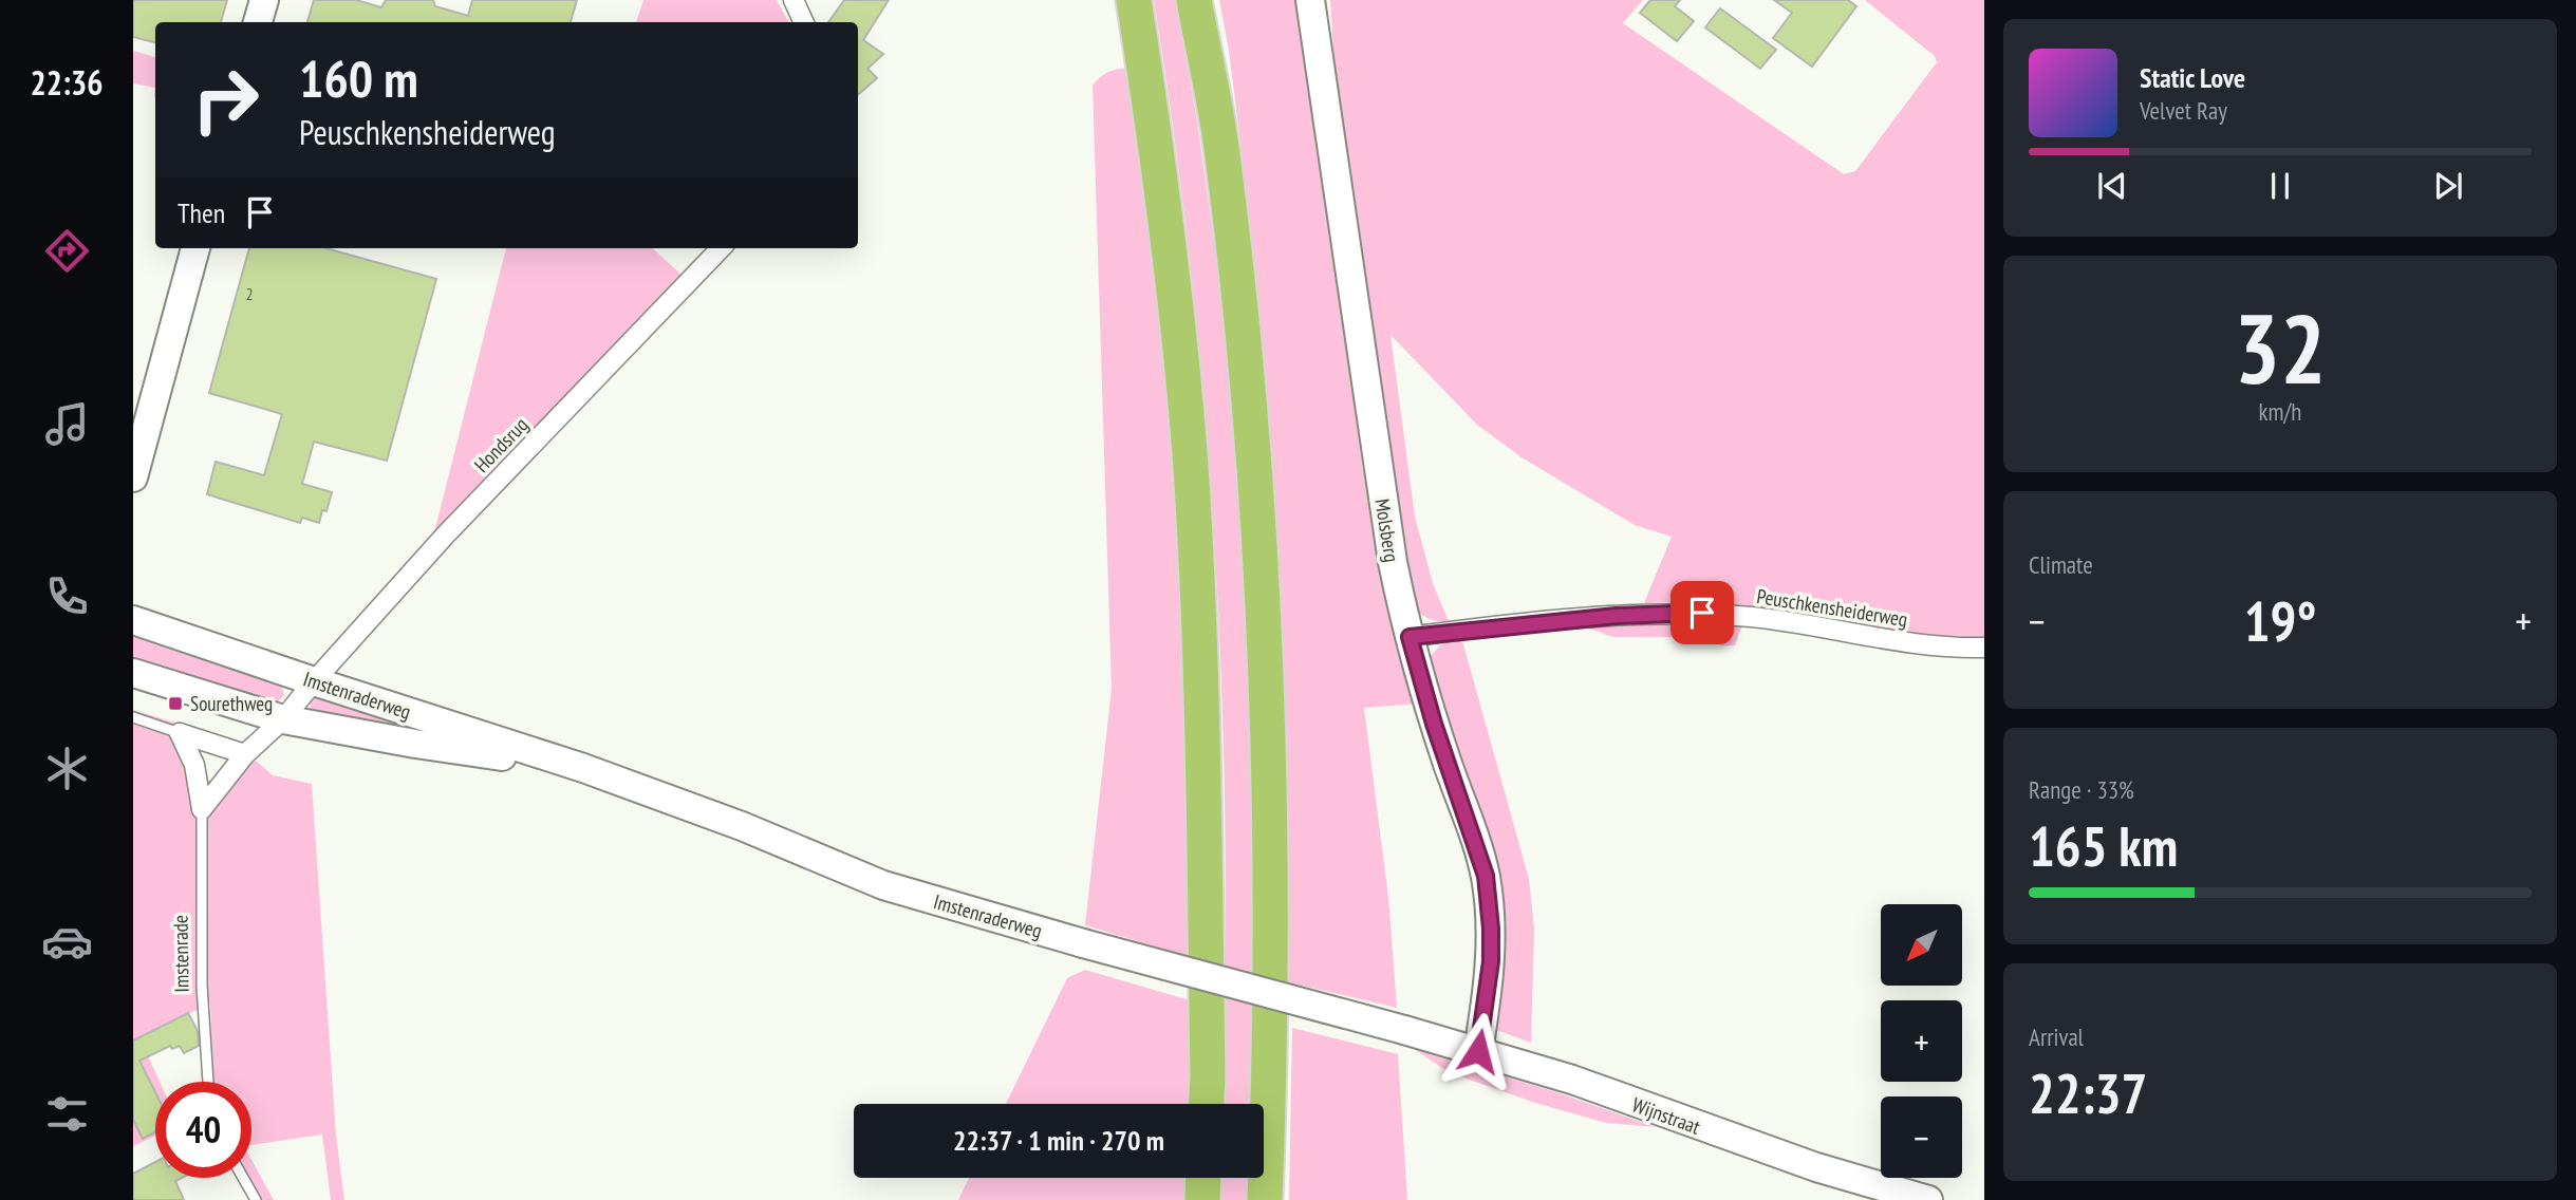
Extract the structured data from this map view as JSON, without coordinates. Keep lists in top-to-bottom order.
{
  "streets": {
    "street": [
      "Hondsrug",
      "Molsberg",
      "Peuschkensheiderweg",
      "Imstenraderweg",
      "Imstenrade",
      "Wijnstraat"
    ]
  },
  "crossings": [
    ["Hondsrug", "Imstenraderweg"],
    ["Molsberg", "Peuschkensheiderweg"],
    ["Molsberg", "Wijnstraat"],
    ["Imstenraderweg", "Wijnstraat"]
  ],
  "places": {
    "transit": ["Sourethweg"]
  },
  "house_numbers": ["2"],
  "north": "bottom left",
  "page": {
    "tabs": "22:36",
    "turn": ["160 m", "Peuschkensheiderweg"],
    "song": ["Static Love", "Velvet Ray"],
    "then": "Then",
    "tile": [
      ["32", "km/h"],
      "Climate",
      ["Range · 33%", "165 km"],
      ["Arrival", "22:37"]
    ],
    "heat": ["−", "19°", "+"],
    "map_buttons": ["+", "−"],
    "limit": "40",
    "trip": "22:37 · 1 min · 270 m"
  }
}
